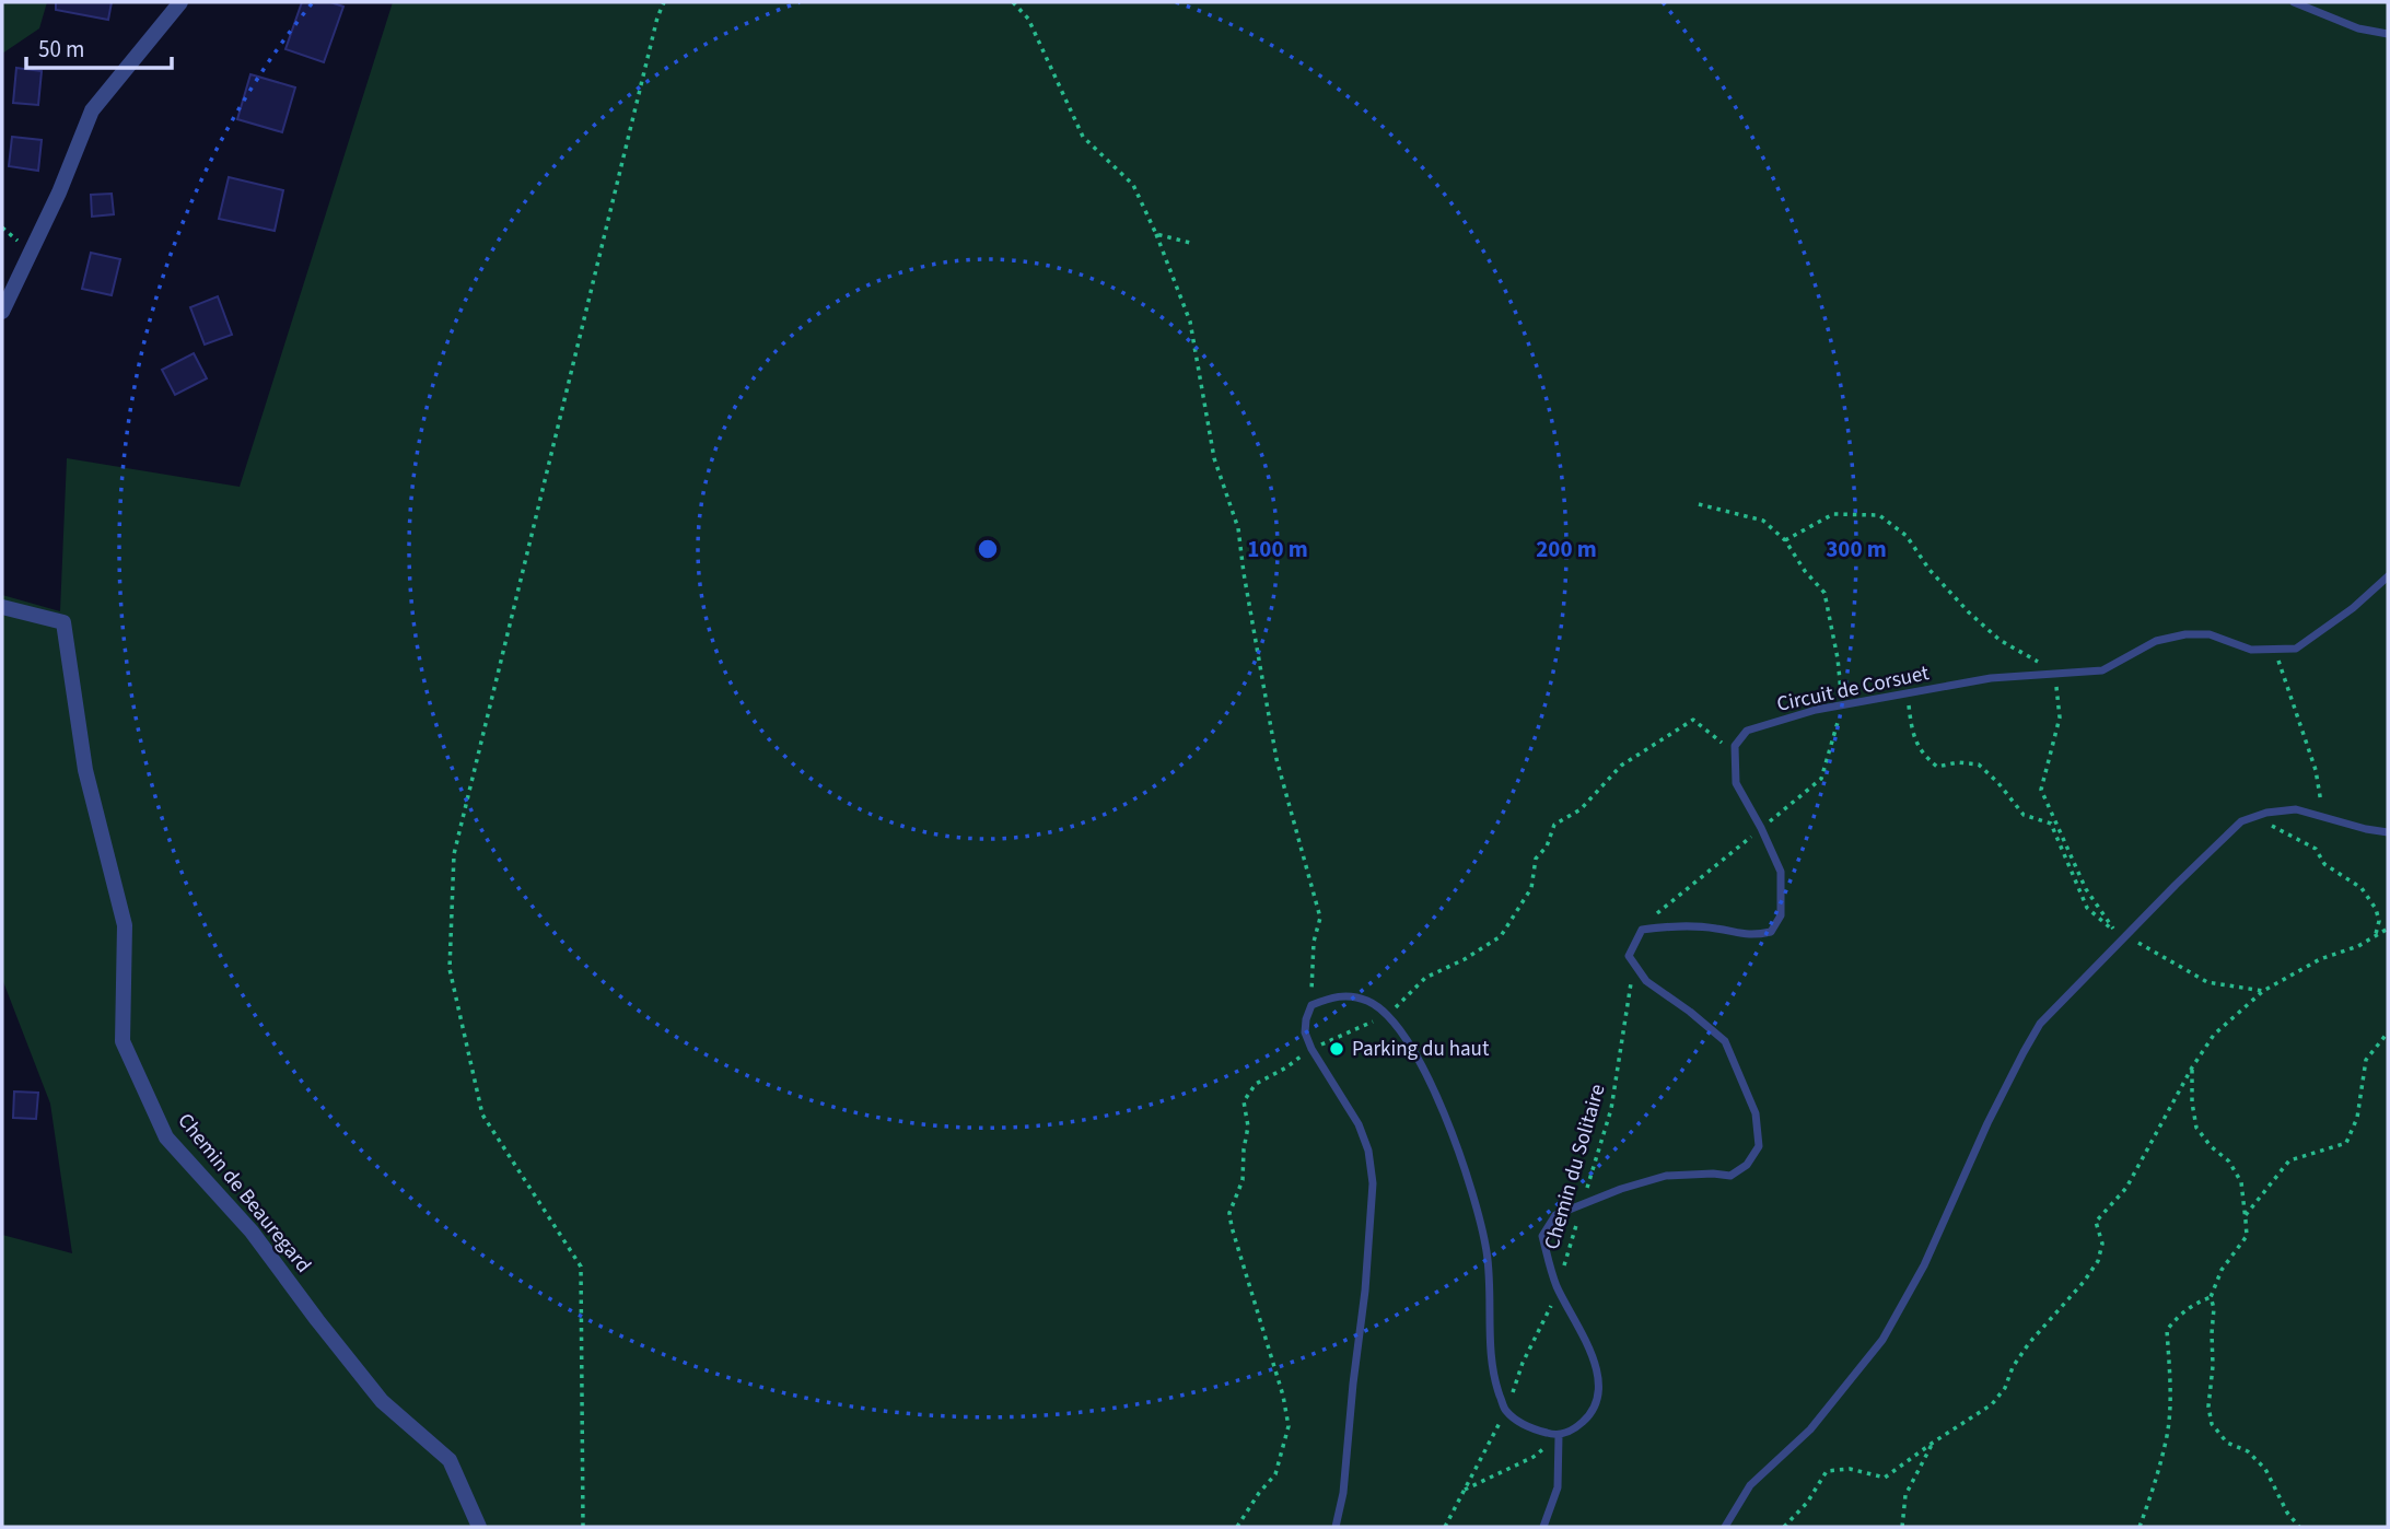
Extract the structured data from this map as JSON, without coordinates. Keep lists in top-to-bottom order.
{
  "streets": {
    "street": ["Chemin de Beauregard"],
    "lane": ["Circuit de Corsuet"],
    "path": ["Chemin du Solitaire"]
  },
  "places": ["Parking du haut"],
  "scale_bar": "50 m",
  "rings": ["100 m", "200 m", "300 m"]
}
